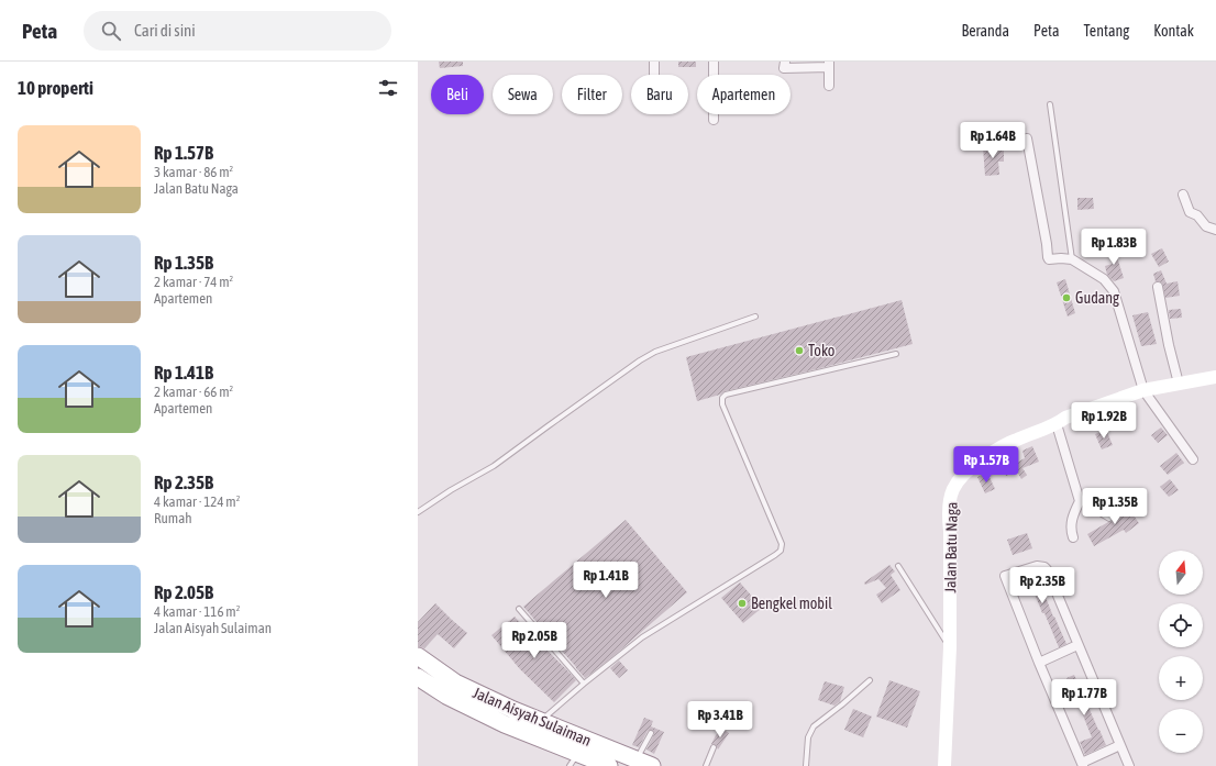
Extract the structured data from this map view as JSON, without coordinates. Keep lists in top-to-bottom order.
{
  "streets": {
    "highway": ["Jalan Aisyah Sulaiman"],
    "street": ["Jalan Batu Naga"]
  },
  "places": ["Gudang", "Toko", "Bengkel mobil"],
  "north": "top",
  "page": {
    "header": "Peta",
    "search": "Cari di sini",
    "nav": [
      "Beranda",
      "Peta",
      "Tentang",
      "Kontak"
    ],
    "heading": "10 properti",
    "chip": [
      "Beli",
      "Sewa",
      "Filter",
      "Baru",
      "Apartemen"
    ],
    "list": [
      {
        "name": "Rp 1.57B",
        "note": "3 kamar · 86 m² · Jalan Batu Naga"
      },
      {
        "name": "Rp 1.35B",
        "note": "2 kamar · 74 m² · Apartemen"
      },
      {
        "name": "Rp 1.41B",
        "note": "2 kamar · 66 m² · Apartemen"
      },
      {
        "name": "Rp 2.35B",
        "note": "4 kamar · 124 m² · Rumah"
      },
      {
        "name": "Rp 2.05B",
        "note": "4 kamar · 116 m² · Jalan Aisyah Sulaiman"
      }
    ],
    "price": [
      "Rp 1.64B",
      "Rp 1.83B",
      "Rp 1.92B",
      "Rp 1.57B",
      "Rp 1.35B",
      "Rp 1.41B",
      "Rp 2.35B",
      "Rp 2.05B",
      "Rp 1.77B",
      "Rp 3.41B"
    ],
    "map_buttons": ["+", "−"]
  }
}
